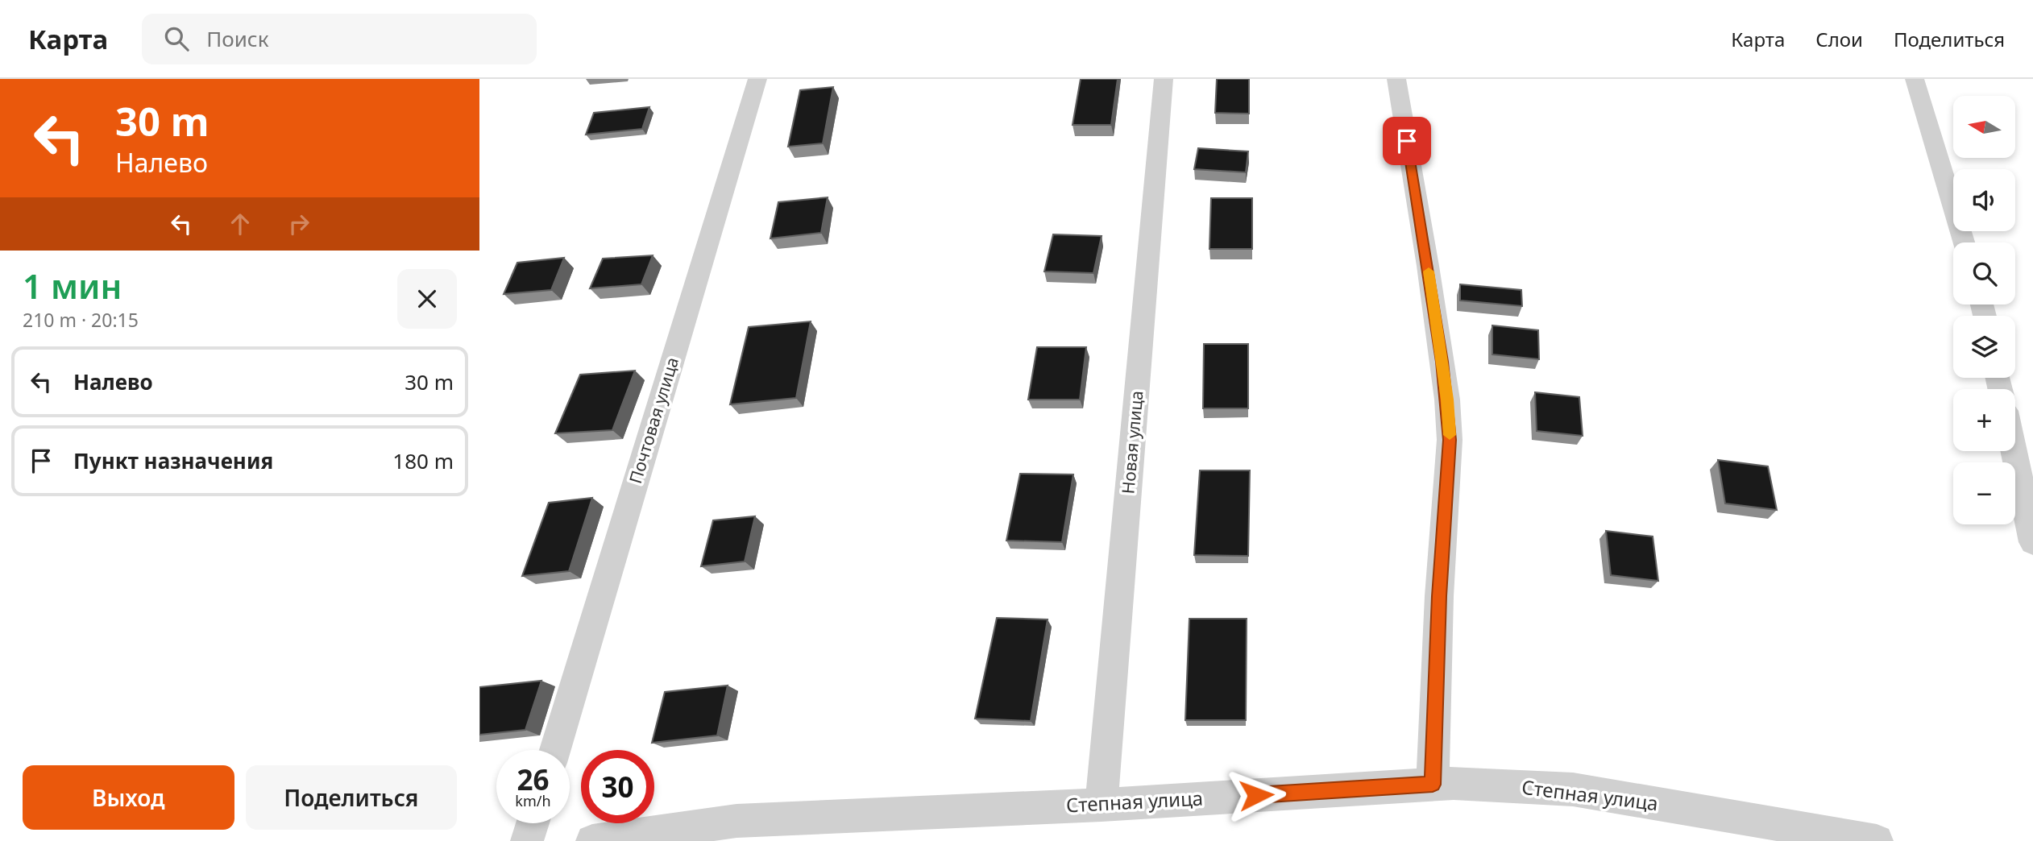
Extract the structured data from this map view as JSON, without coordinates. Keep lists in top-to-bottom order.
{
  "streets": {
    "street": ["Почтовая улица", "Новая улица", "Степная улица"]
  },
  "crossings": [
    ["Новая улица", "Степная улица"]
  ],
  "north": "left",
  "page": {
    "header": "Карта",
    "search": "Поиск",
    "nav": ["Карта", "Слои", "Поделиться"],
    "turn": ["30 m", "Налево"],
    "map_buttons": ["+", "−"],
    "heading": ["1 мин", "210 m · 20:15"],
    "list": [
      {
        "name": "Налево",
        "value": "30 m"
      },
      {
        "name": "Пункт назначения",
        "value": "180 m"
      }
    ],
    "speed": "26 km/h",
    "limit": "30",
    "buttons": ["Выход", "Поделиться"]
  }
}
